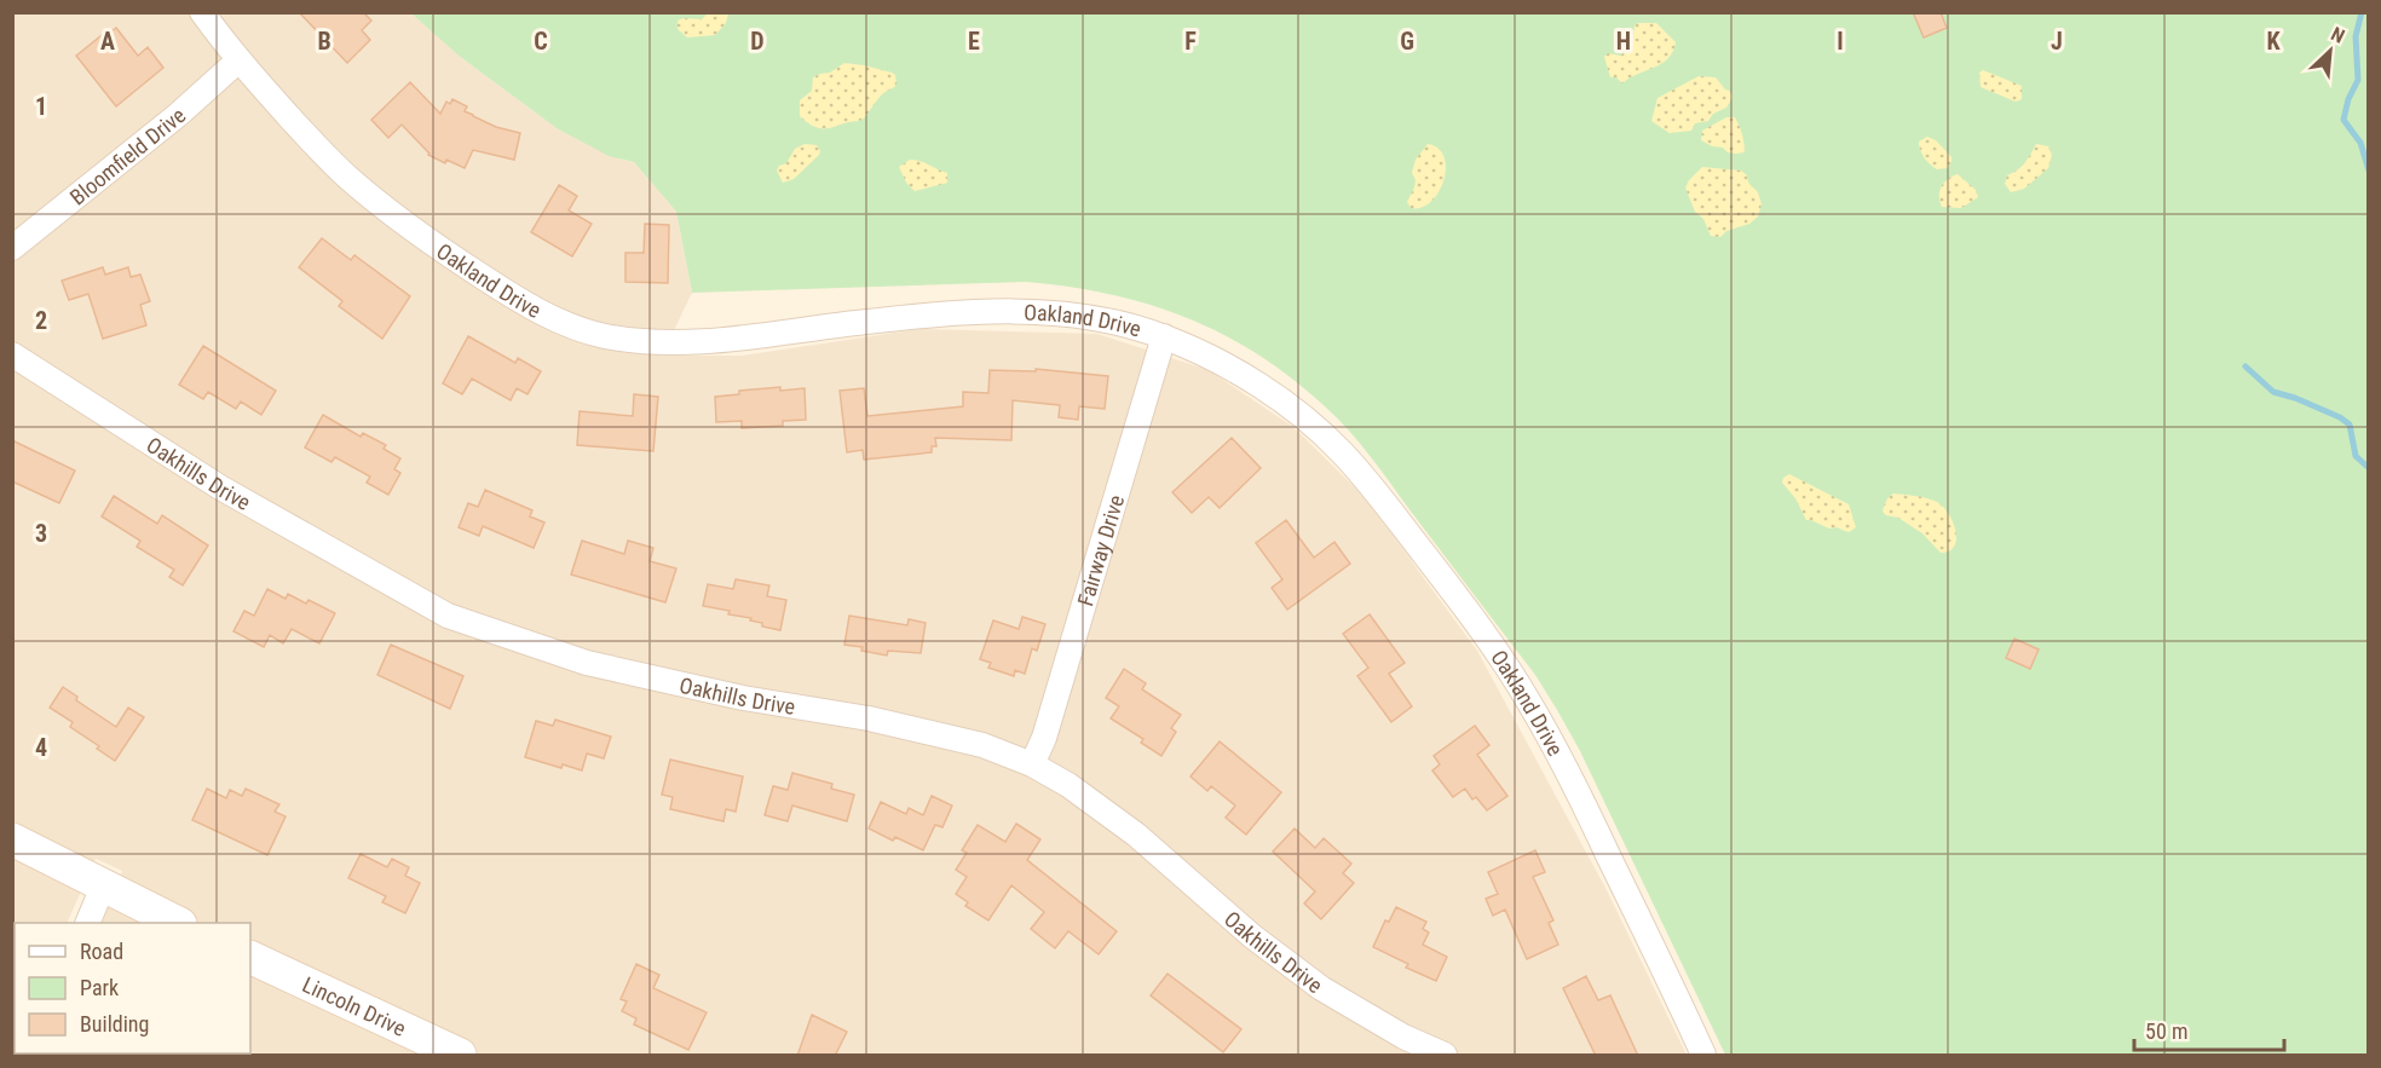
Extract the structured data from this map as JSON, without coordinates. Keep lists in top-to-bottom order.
{
  "streets": {
    "street": [
      "Bloomfield Drive",
      "Oakland Drive",
      "Oakhills Drive",
      "Fairway Drive",
      "Lincoln Drive"
    ]
  },
  "crossings": [
    ["Bloomfield Drive", "Oakland Drive"],
    ["Oakland Drive", "Fairway Drive"],
    ["Oakhills Drive", "Fairway Drive"]
  ],
  "legend": ["Road", "Park", "Building"],
  "scale_bar": "50 m",
  "north": "top right",
  "grid": {
    "columns": [
      "A",
      "B",
      "C",
      "D",
      "E",
      "F",
      "G",
      "H",
      "I",
      "J",
      "K"
    ],
    "rows": [
      "1",
      "2",
      "3",
      "4"
    ]
  }
}
